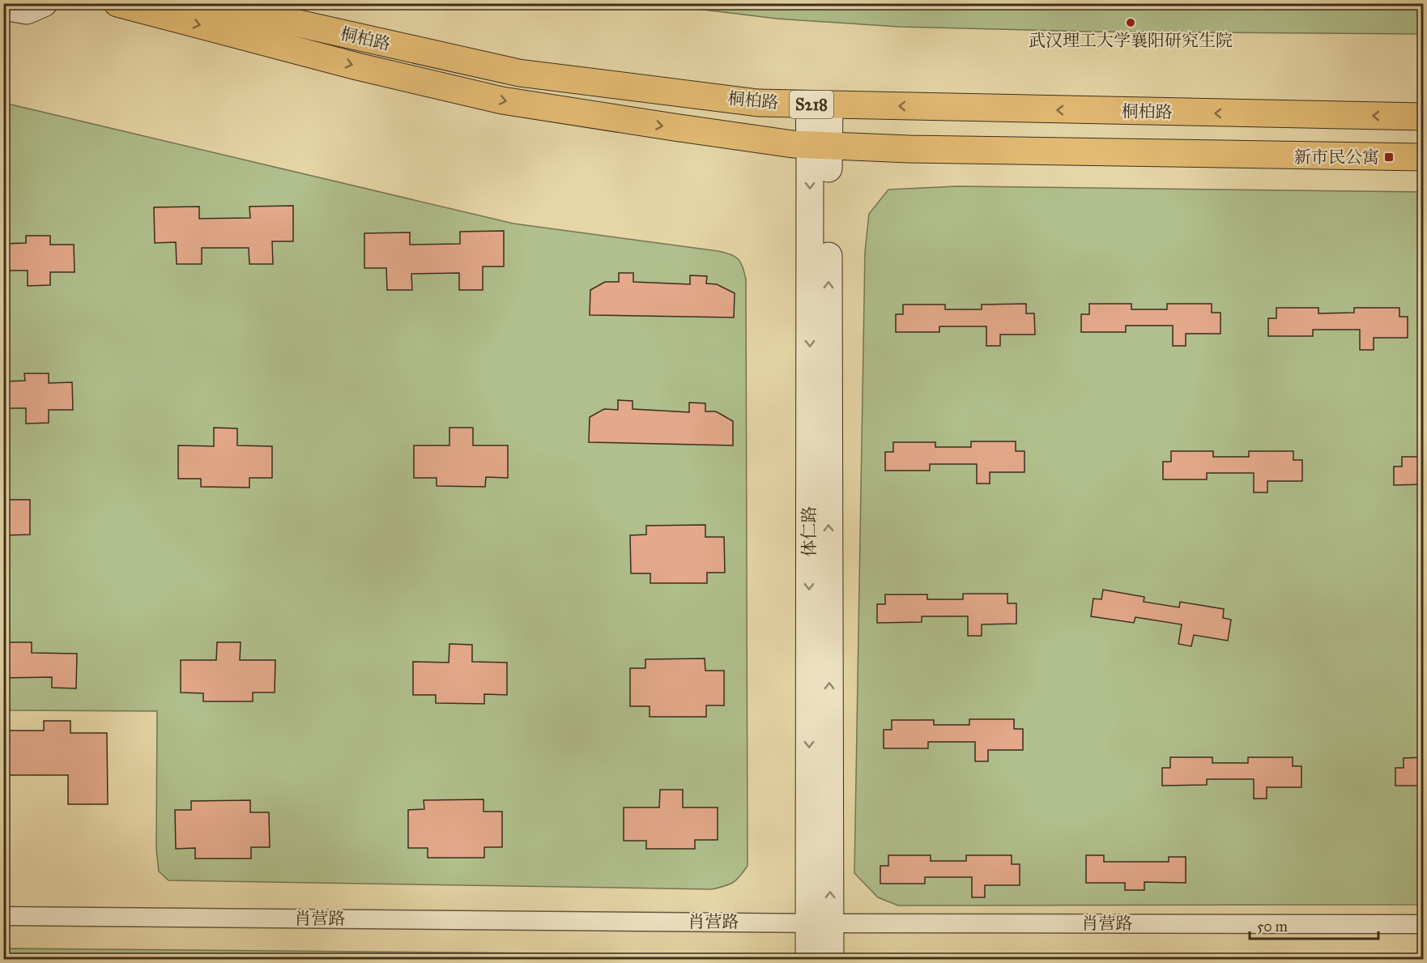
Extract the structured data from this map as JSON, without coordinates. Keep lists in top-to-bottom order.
{
  "streets": {
    "main road": ["桐柏路", "S218"],
    "street": ["体仁路", "肖营路"]
  },
  "crossings": [
    ["桐柏路", "体仁路"],
    ["体仁路", "肖营路"]
  ],
  "places": {
    "other": ["武汉理工大学襄阳研究生院"],
    "transit": ["新市民公寓"]
  },
  "scale_bar": "50 m"
}
